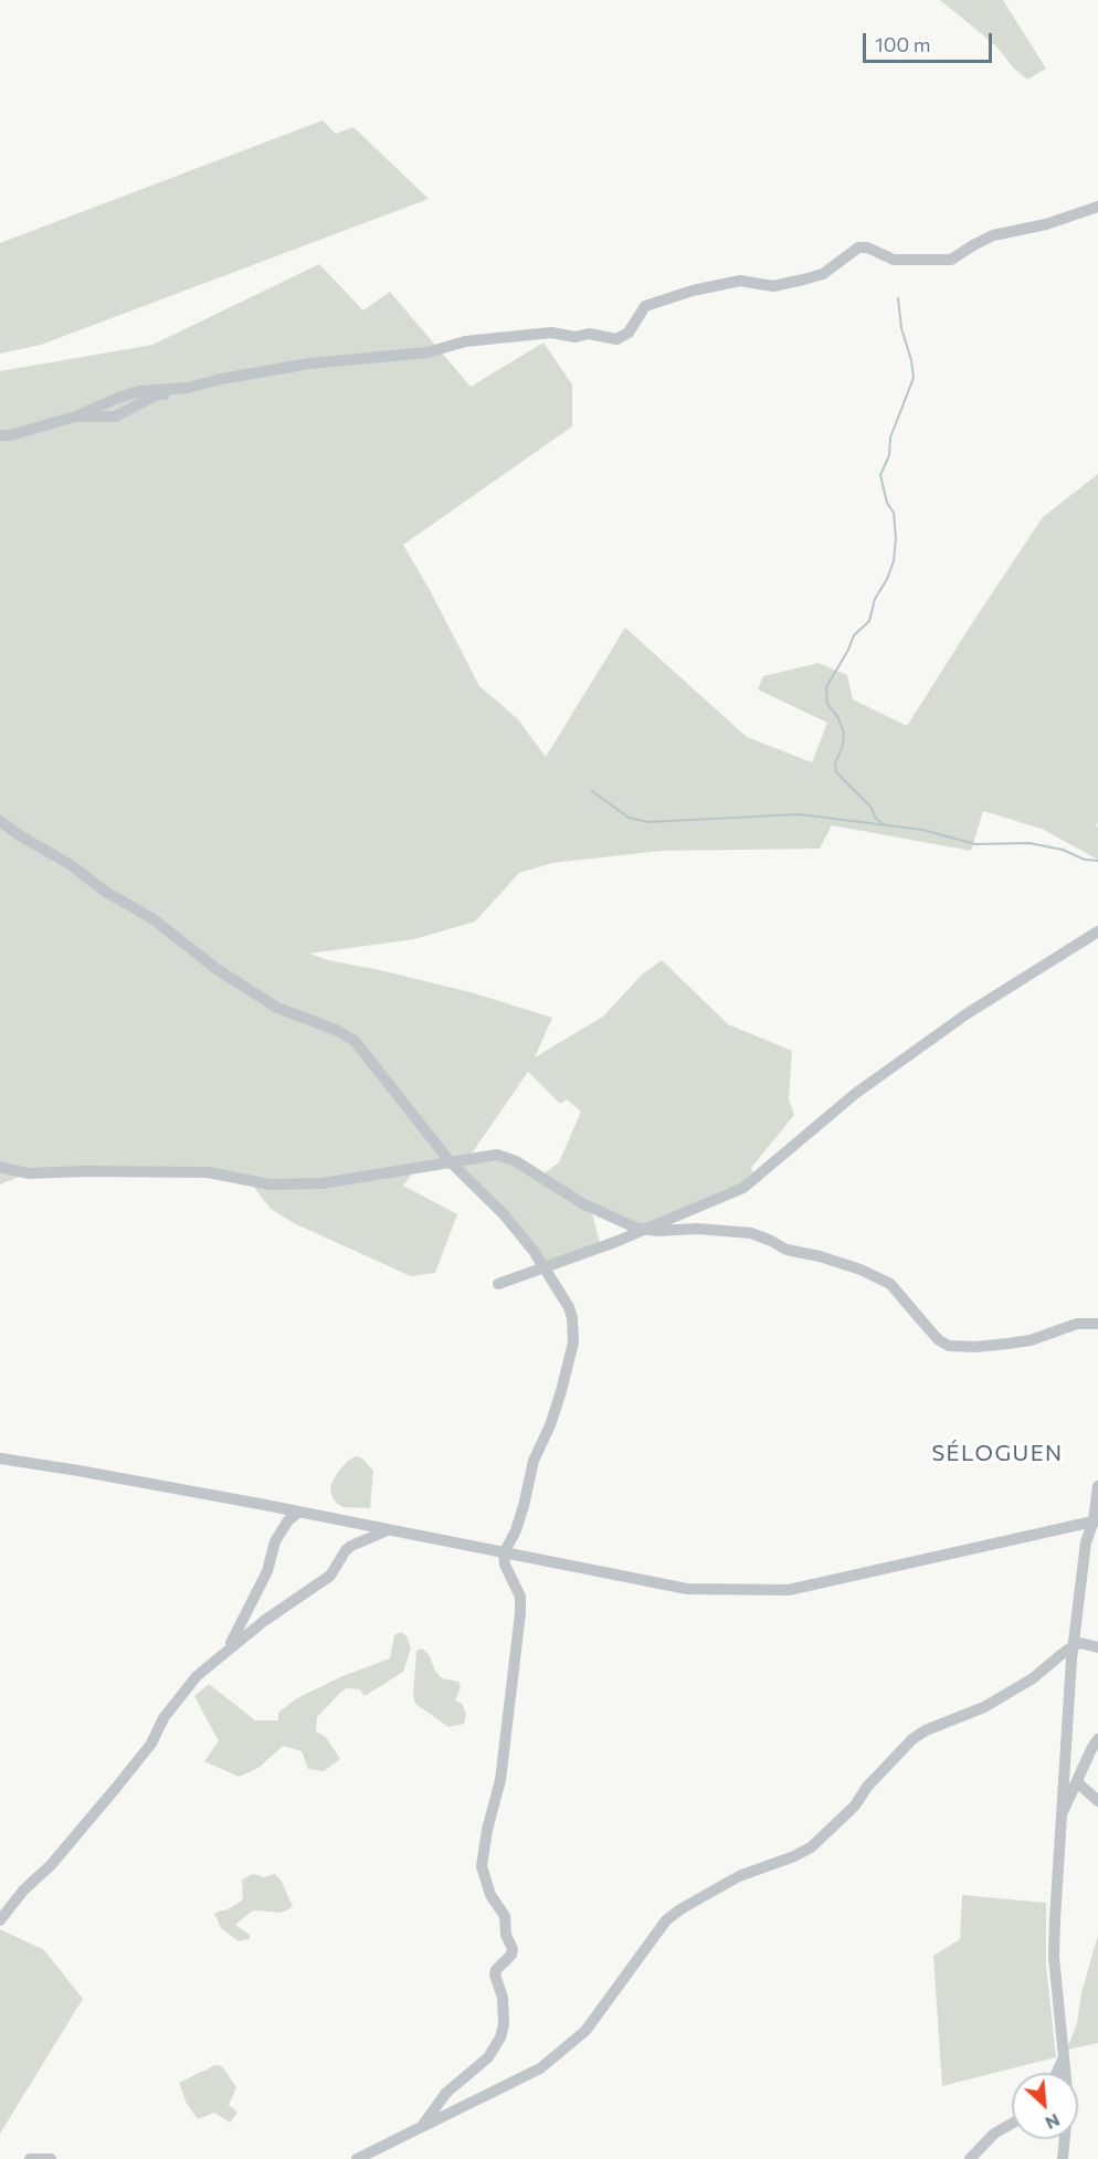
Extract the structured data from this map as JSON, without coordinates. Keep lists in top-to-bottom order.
{
  "districts": ["SÉLOGUEN"],
  "scale_bar": "100 m",
  "north": "bottom right"
}
